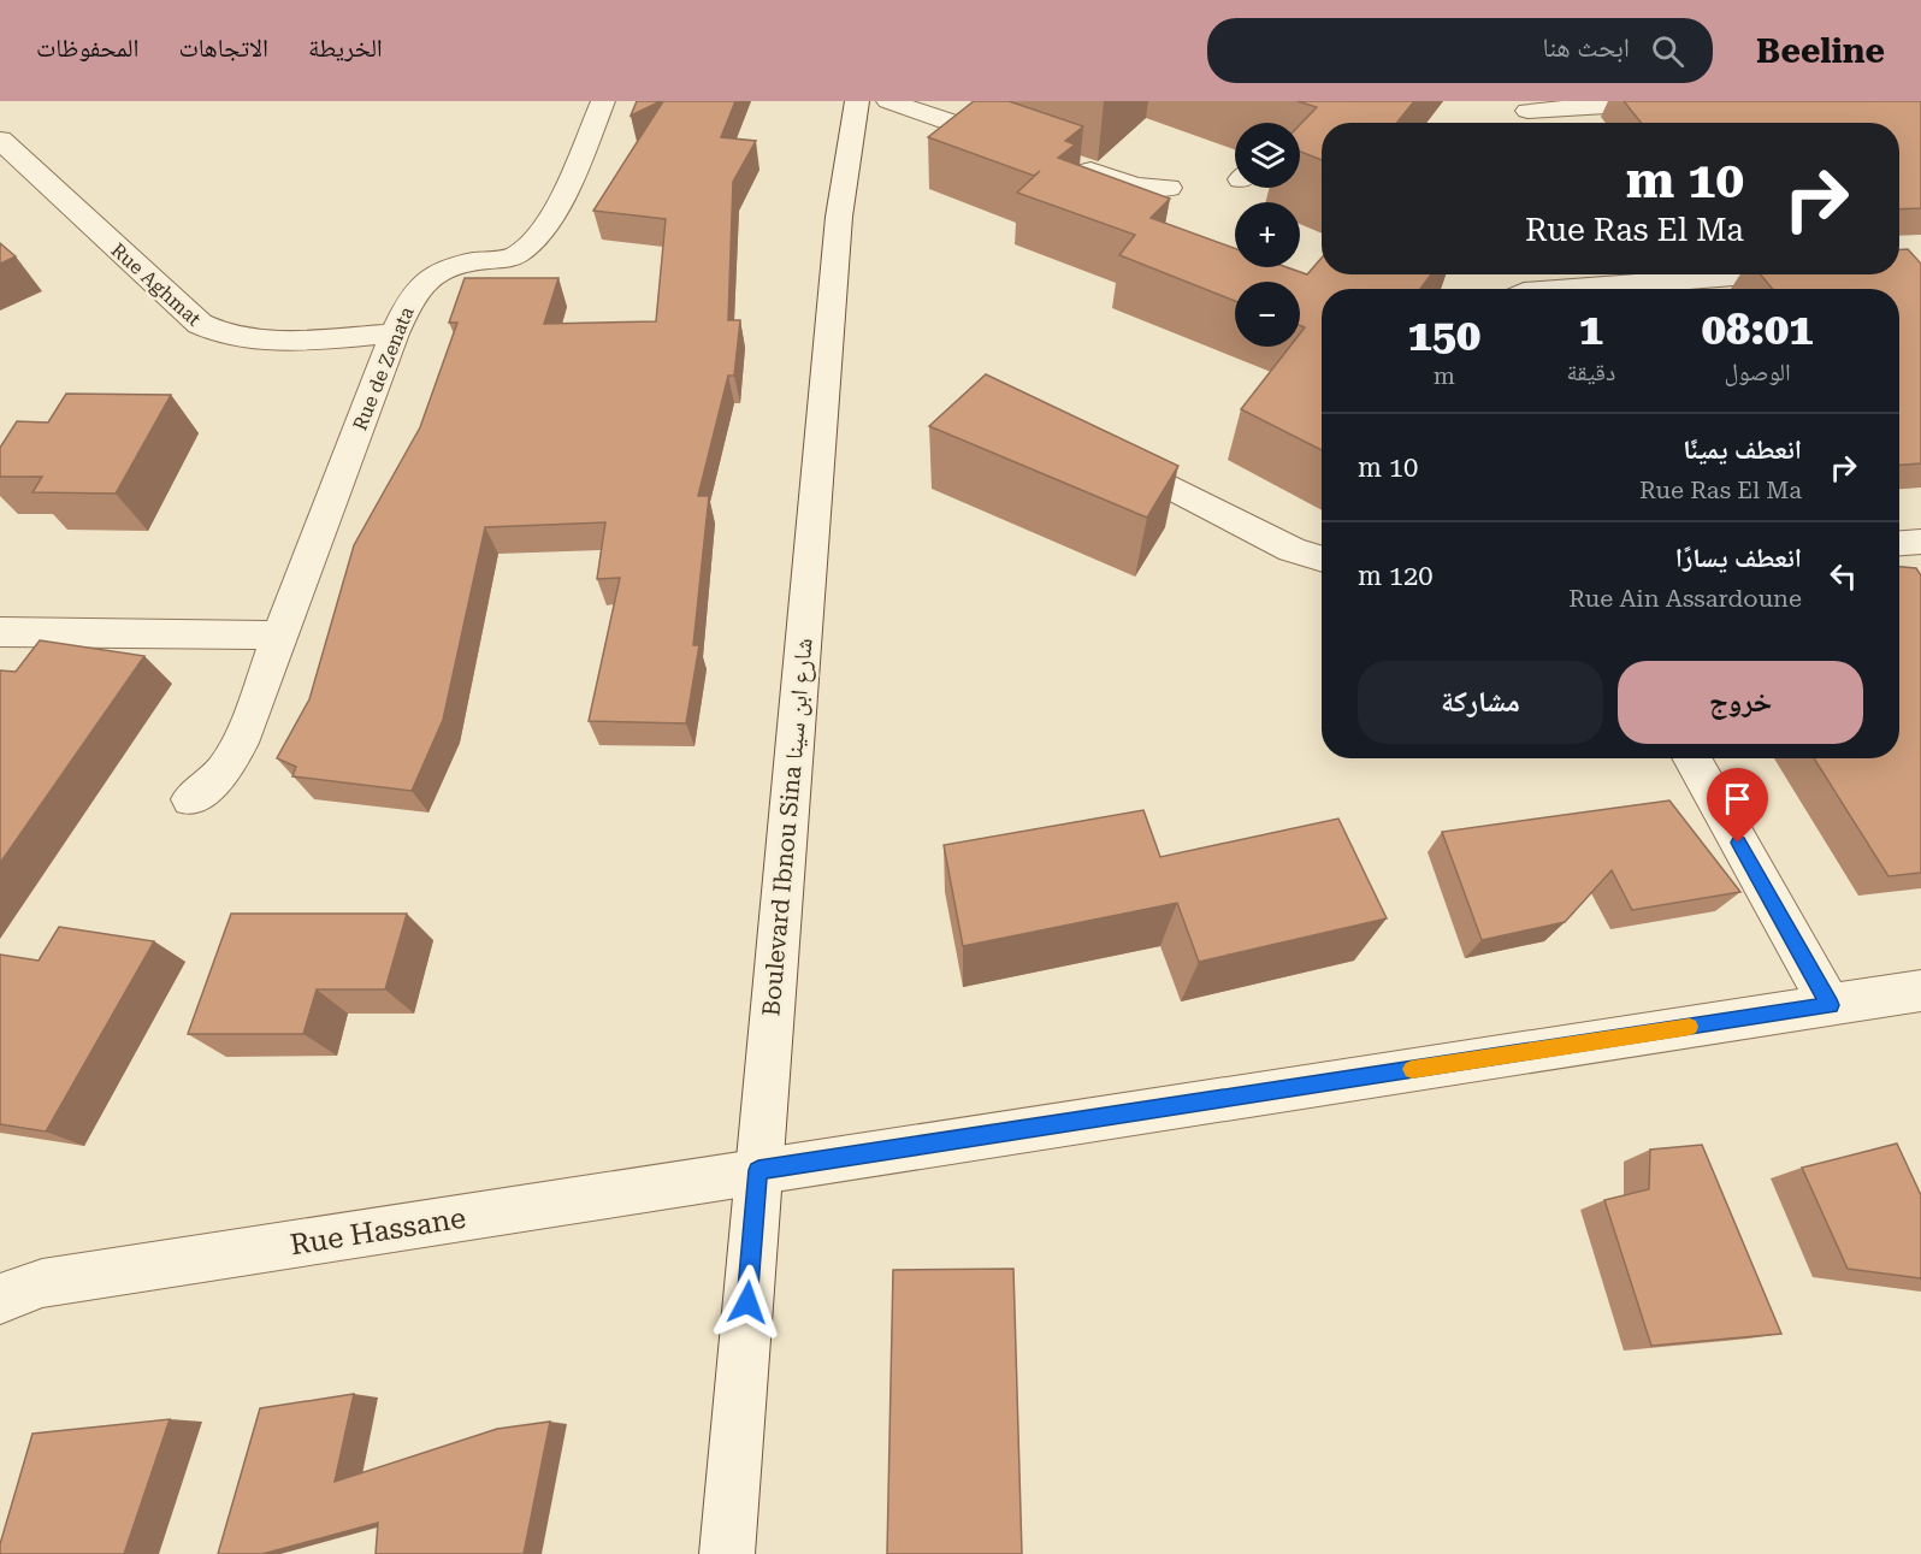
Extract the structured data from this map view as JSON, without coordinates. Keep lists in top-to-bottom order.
{
  "streets": {
    "street": [
      "Rue Aghmat",
      "Rue de Zenata",
      "Boulevard Ibnou Sina شارع ابن سينا",
      "Rue Hassane"
    ]
  },
  "crossings": [
    ["Rue Aghmat", "Rue de Zenata"],
    ["Boulevard Ibnou Sina شارع ابن سينا", "Rue Hassane"]
  ],
  "page": {
    "header": "Beeline",
    "search": "ابحث هنا",
    "nav": ["الخريطة", "الاتجاهات", "المحفوظات"],
    "map_buttons": ["+", "−"],
    "turn": ["10 m", "Rue Ras El Ma"],
    "eta": [
      "08:01",
      "الوصول",
      "1",
      "دقيقة",
      "150",
      "m"
    ],
    "list": [
      {
        "name": "انعطف يمينًا",
        "note": "Rue Ras El Ma",
        "value": "10 m"
      },
      {
        "name": "انعطف يسارًا",
        "note": "Rue Ain Assardoune",
        "value": "120 m"
      }
    ],
    "buttons": ["خروج", "مشاركة"]
  }
}
